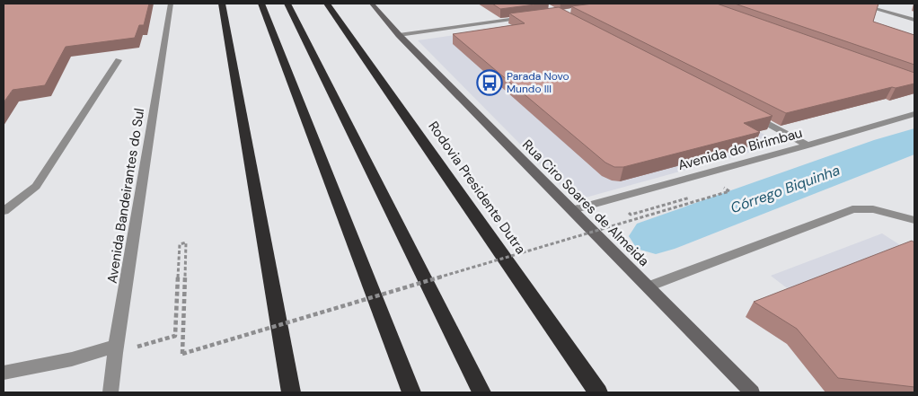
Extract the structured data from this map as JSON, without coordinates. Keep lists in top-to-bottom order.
{
  "streets": {
    "highway": ["Rodovia Presidente Dutra"],
    "main road": ["Rua Ciro Soares de Almeida"],
    "street": ["Avenida do Birimbau", "Avenida Bandeirantes do Sul"]
  },
  "crossings": [
    ["Avenida do Birimbau", "Rua Ciro Soares de Almeida"]
  ],
  "water": ["Córrego Biquinha"],
  "places": {
    "bus stop": ["Parada Novo Mundo III"]
  }
}
